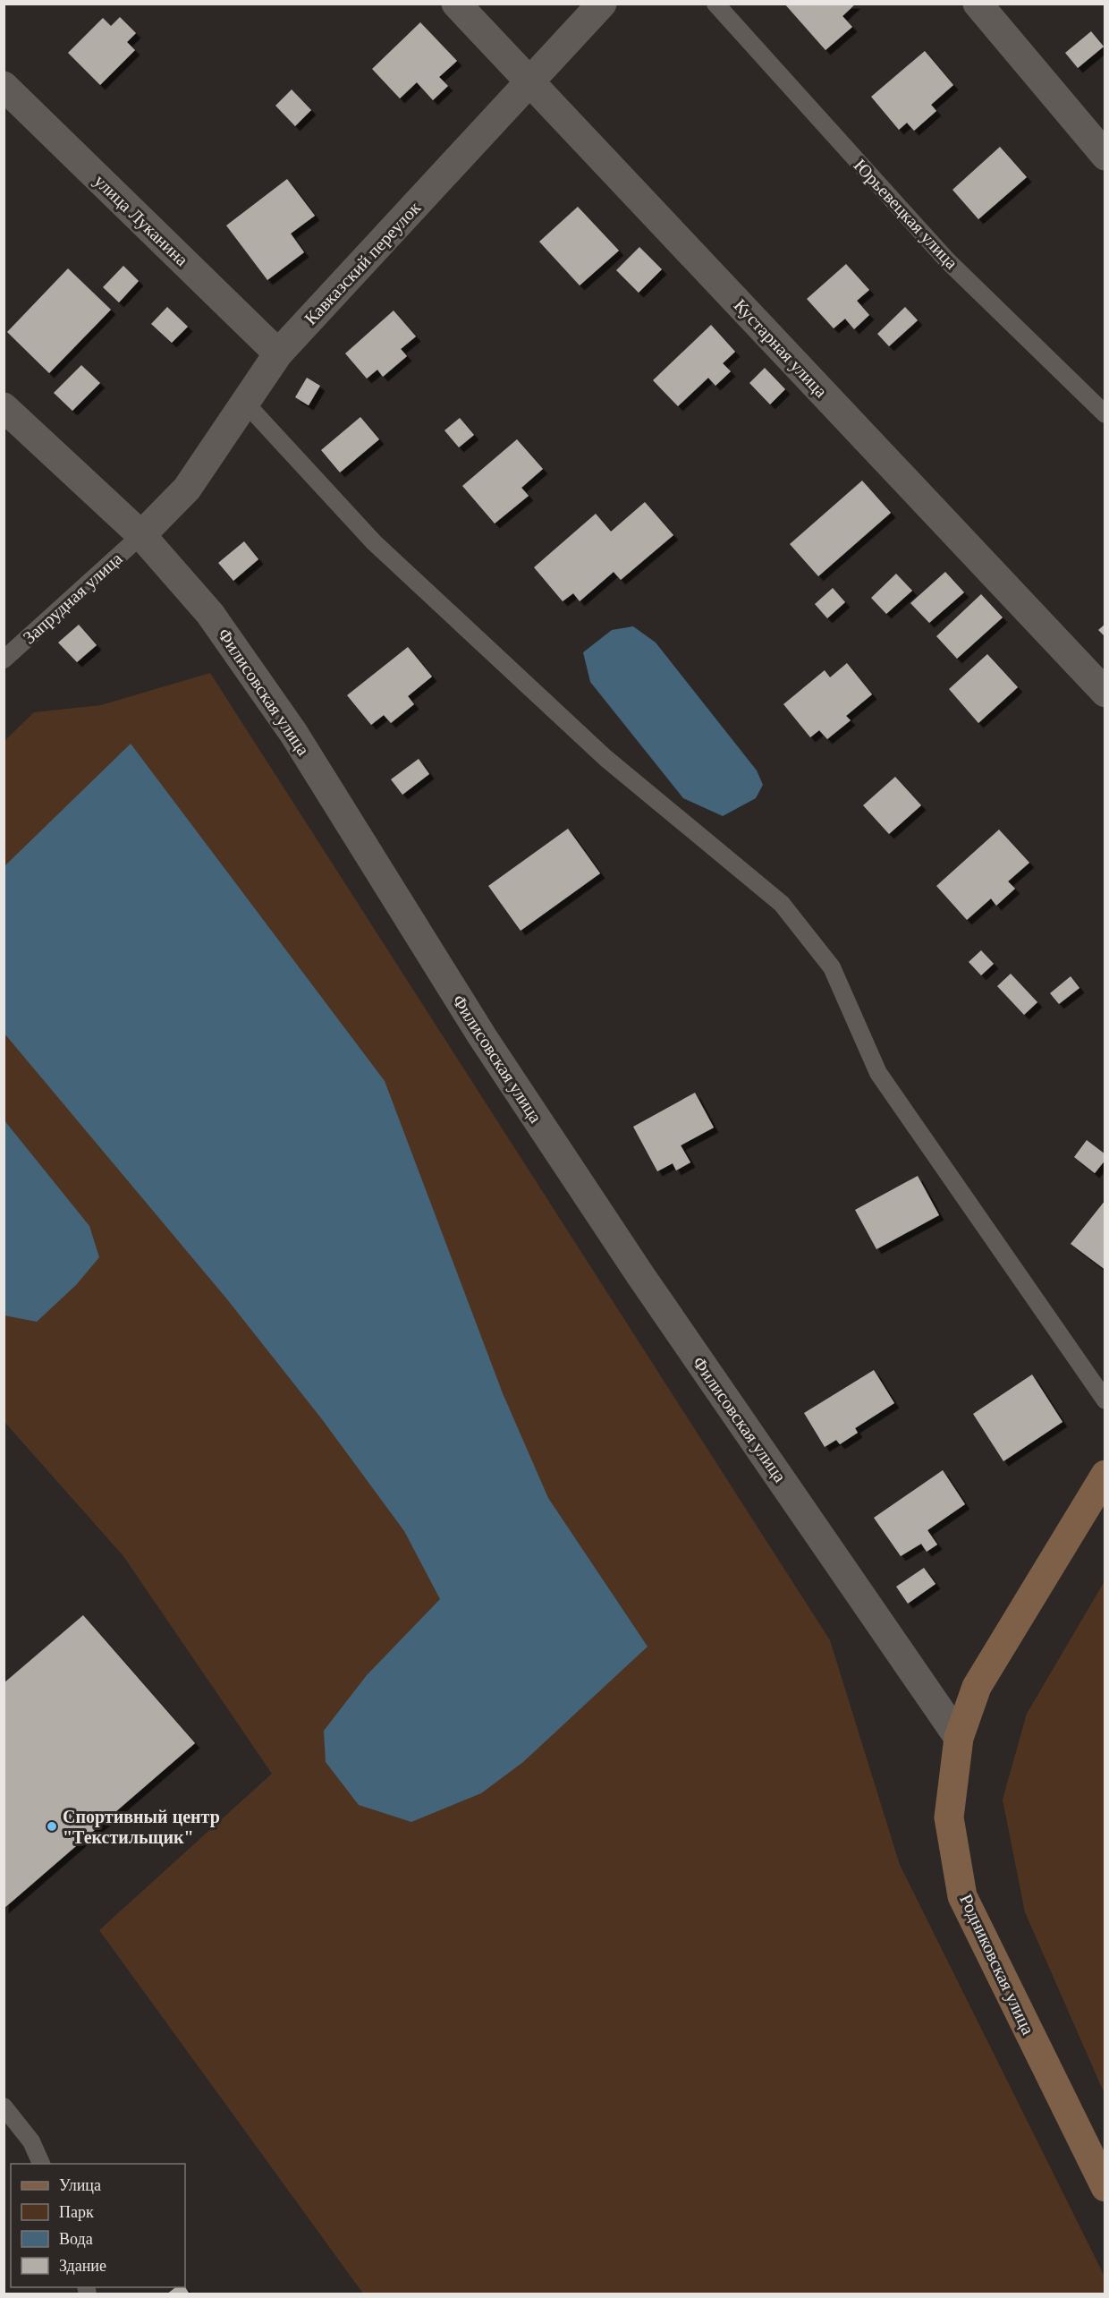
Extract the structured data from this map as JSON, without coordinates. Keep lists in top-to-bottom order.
{
  "streets": {
    "main road": ["Родниковская улица"],
    "street": [
      "улица Луканина",
      "Кавказский переулок",
      "Кустарная улица",
      "Филисовская улица"
    ],
    "lane": ["Юрьевецкая улица", "Запрудная улица"]
  },
  "crossings": [
    ["улица Луканина", "Кавказский переулок"],
    ["Кавказский переулок", "Кустарная улица"],
    ["Кавказский переулок", "Запрудная улица"],
    ["Кавказский переулок", "Филисовская улица"],
    ["Запрудная улица", "Филисовская улица"],
    ["Филисовская улица", "Родниковская улица"]
  ],
  "places": ["Спортивный центр \"Текстильщик\""],
  "legend": [
    "Улица",
    "Парк",
    "Вода",
    "Здание"
  ]
}
